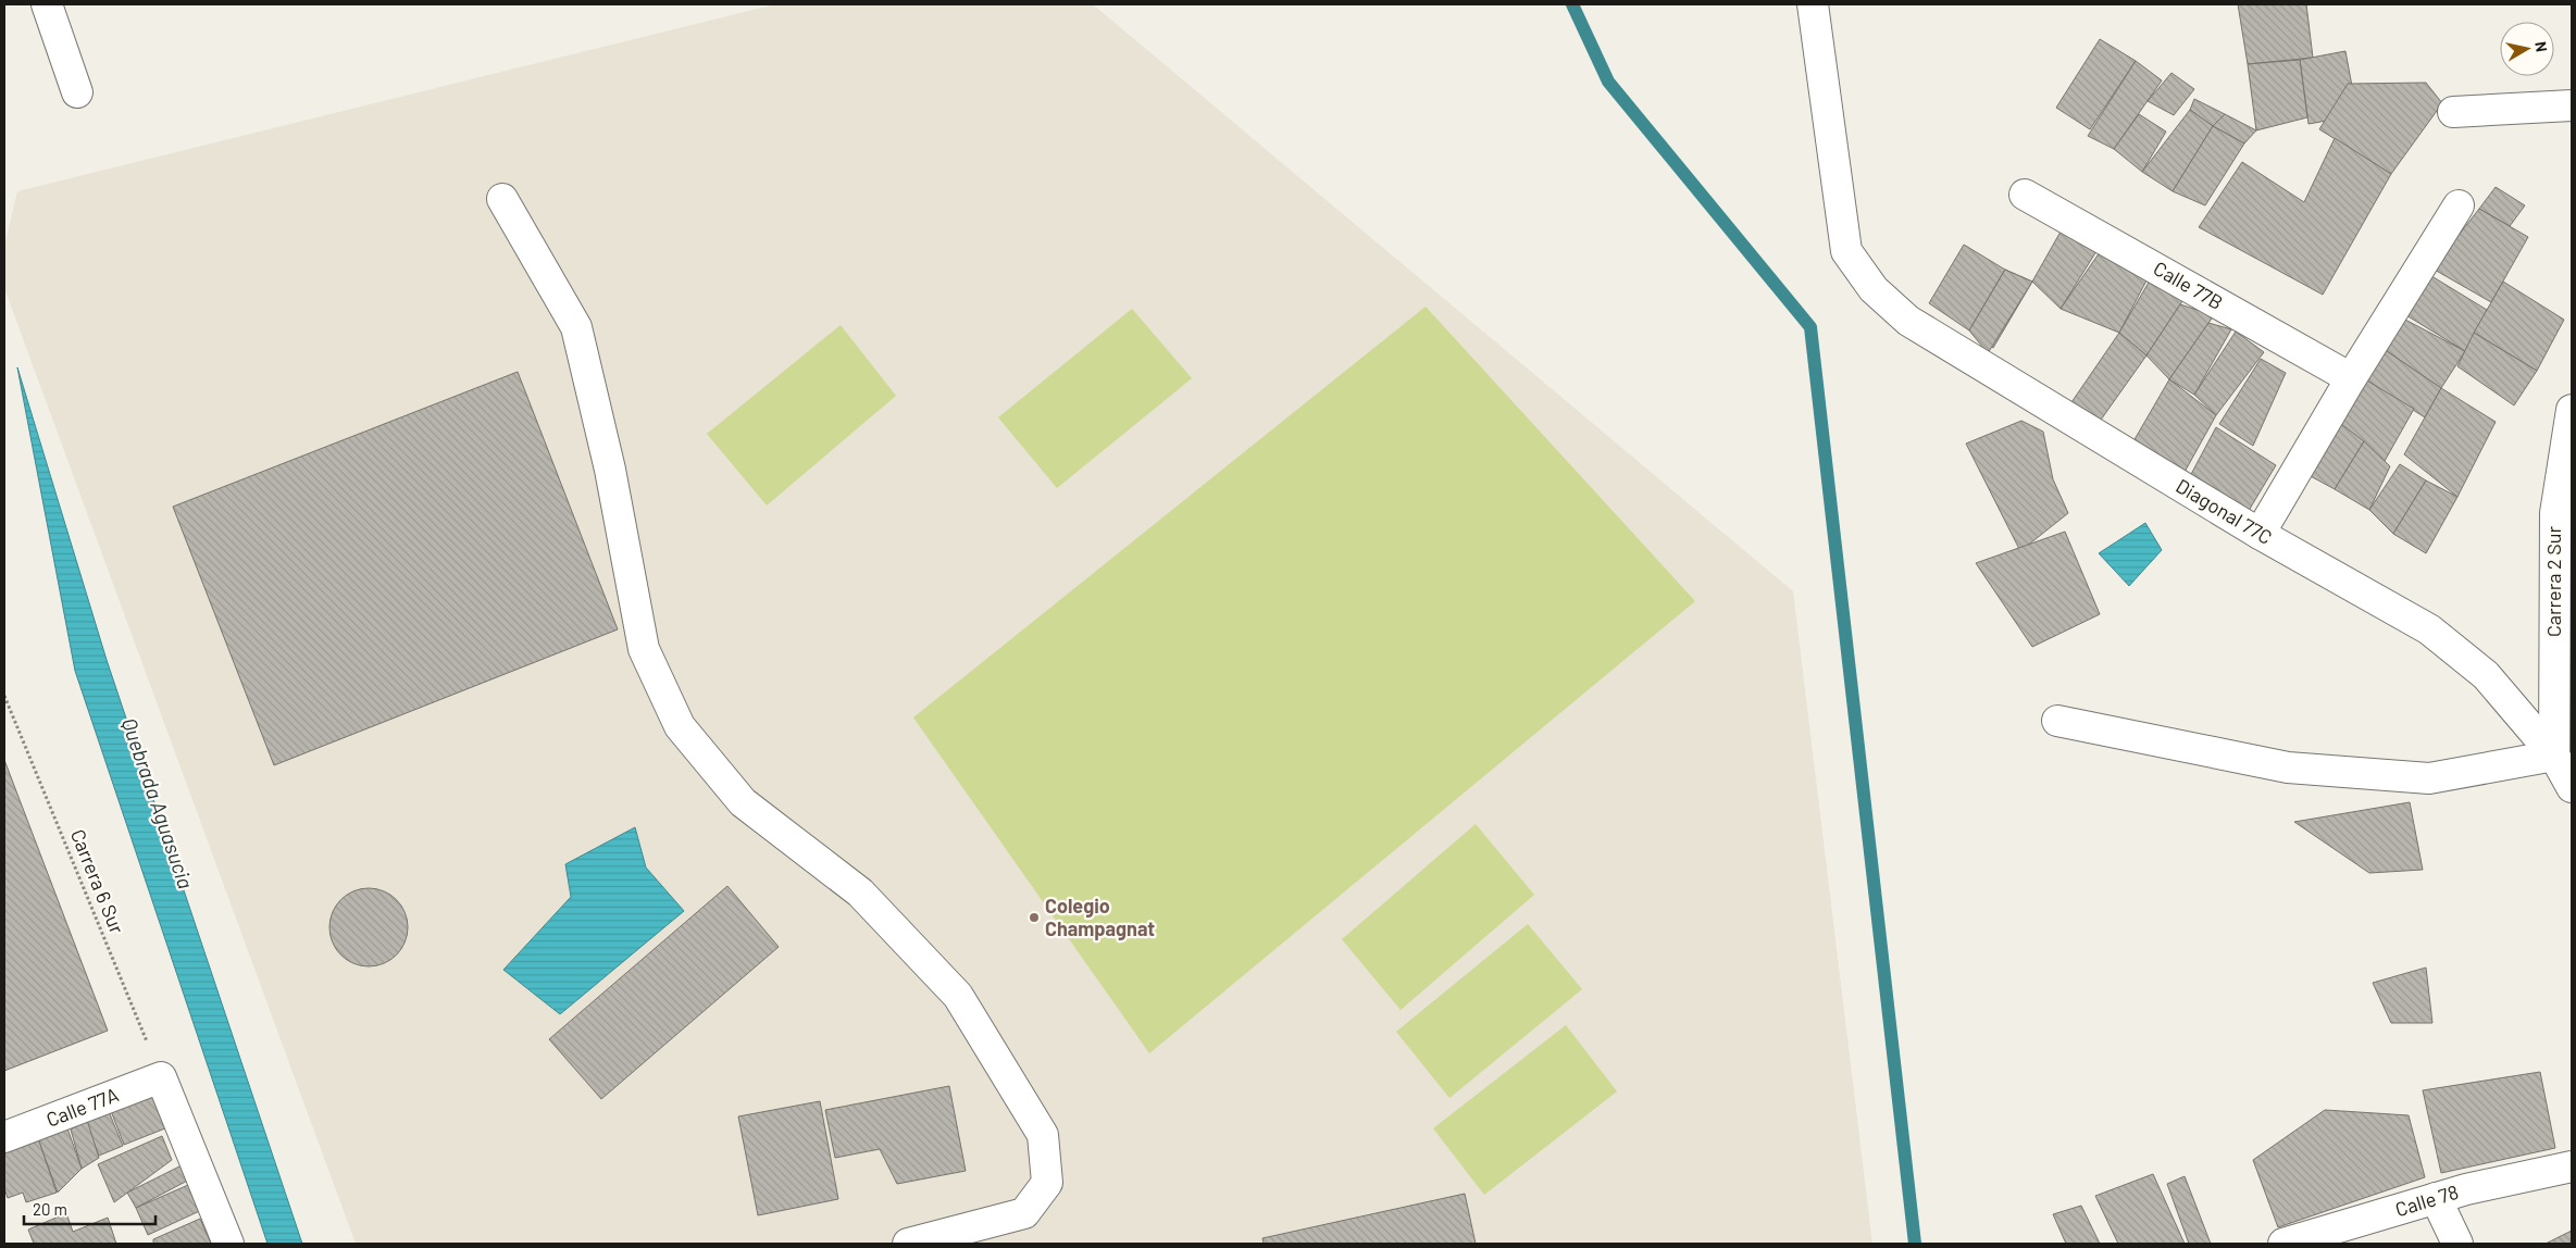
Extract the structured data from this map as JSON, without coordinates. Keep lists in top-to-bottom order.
{
  "streets": {
    "street": [
      "Calle 77B",
      "Diagonal 77C",
      "Carrera 2 Sur",
      "Calle 77A",
      "Calle 78"
    ],
    "path": ["Carrera 6 Sur"]
  },
  "crossings": [
    ["Diagonal 77C", "Carrera 2 Sur"],
    ["Carrera 6 Sur", "Calle 77A"]
  ],
  "water": ["Quebrada Aguasucia"],
  "places": ["Colegio Champagnat"],
  "scale_bar": "20 m",
  "north": "right"
}
